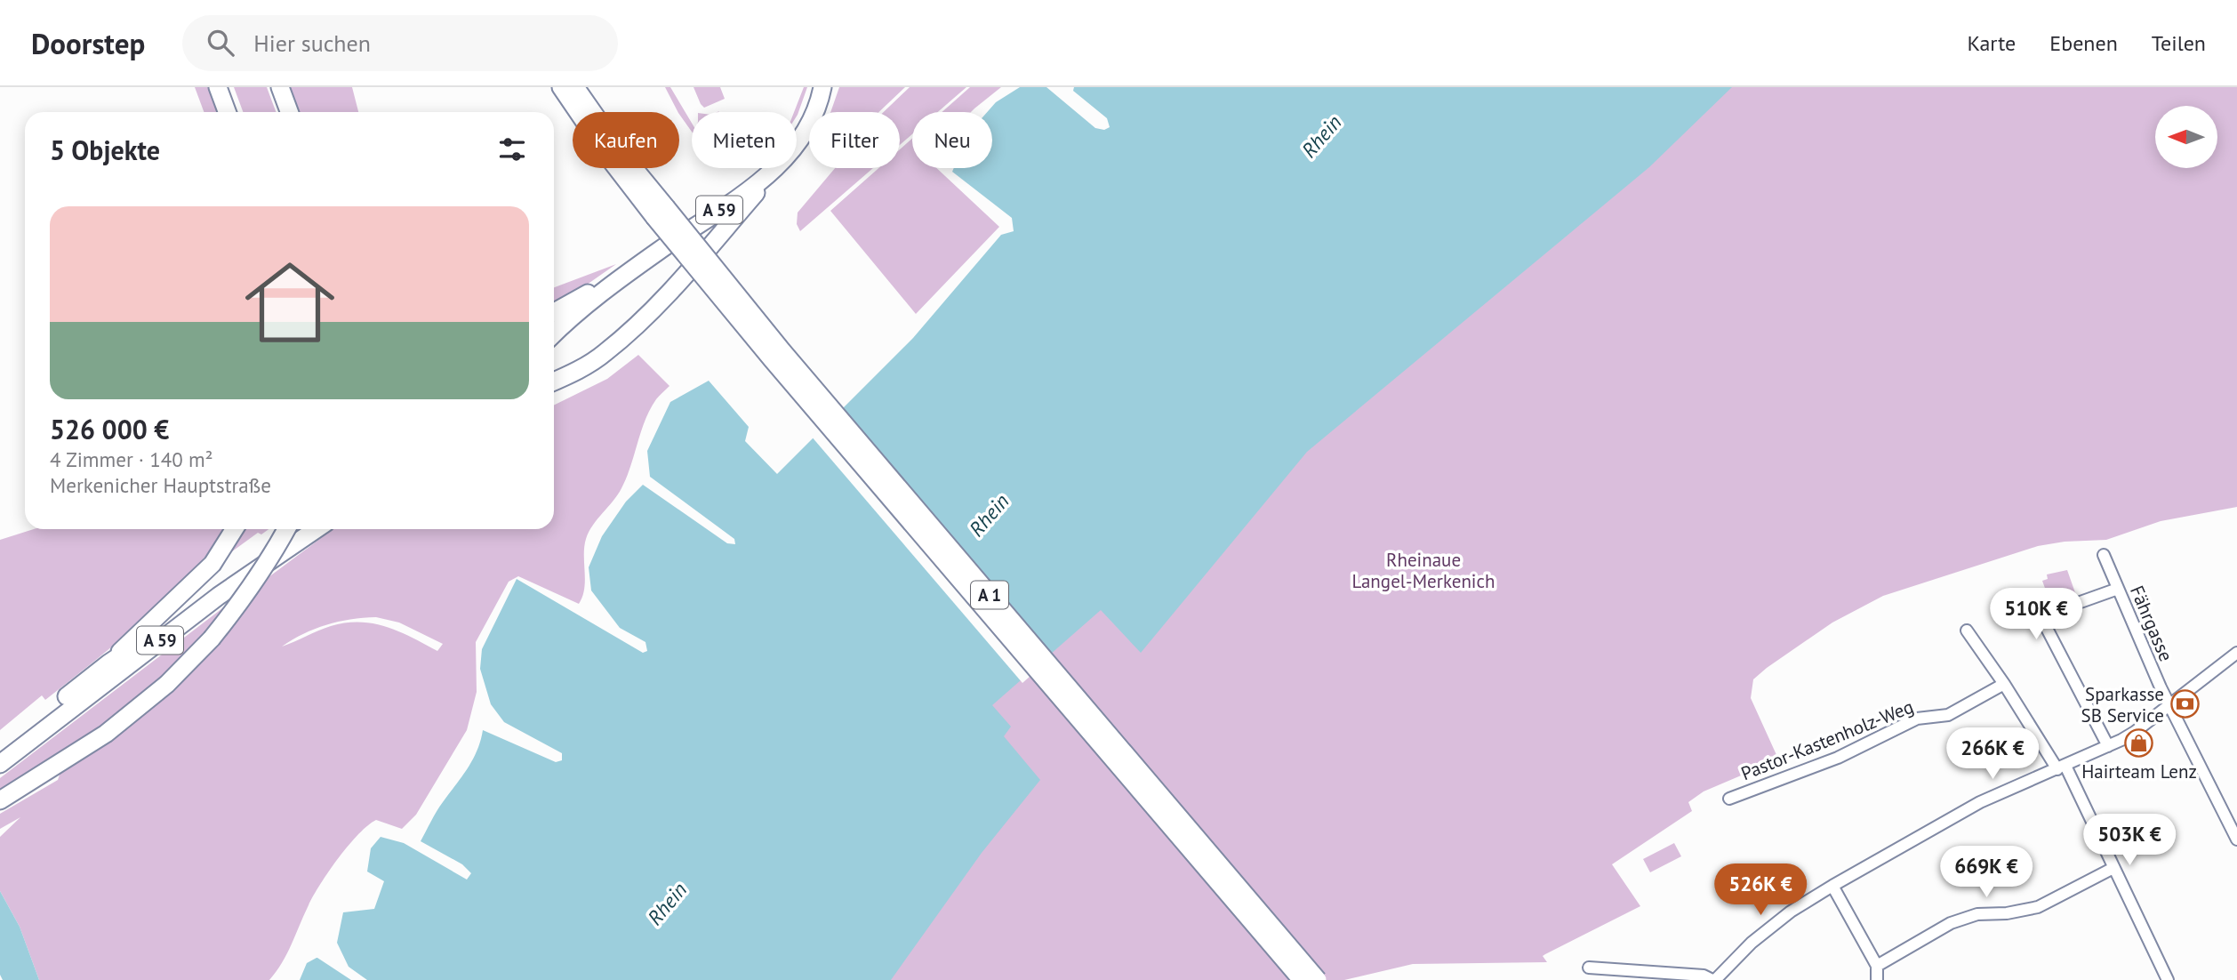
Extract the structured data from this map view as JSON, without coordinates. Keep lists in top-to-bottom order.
{
  "streets": {
    "highway": ["A 59", "A 1"],
    "street": ["Fährgasse", "Pastor-Kastenholz-Weg"]
  },
  "water": ["Rhein"],
  "parks": ["Rheinaue Langel-Merkenich"],
  "places": {
    "bank": ["Sparkasse SB Service"],
    "shop": ["Hairteam Lenz"]
  },
  "north": "left",
  "page": {
    "header": "Doorstep",
    "search": "Hier suchen",
    "nav": ["Karte", "Ebenen", "Teilen"],
    "chip": [
      "Kaufen",
      "Mieten",
      "Filter",
      "Neu"
    ],
    "heading": "5 Objekte",
    "list": [
      {
        "name": "526 000 €",
        "note": "4 Zimmer · 140 m² · Merkenicher Hauptstraße"
      }
    ],
    "price": [
      "510K €",
      "266K €",
      "503K €",
      "669K €",
      "526K €"
    ]
  }
}
